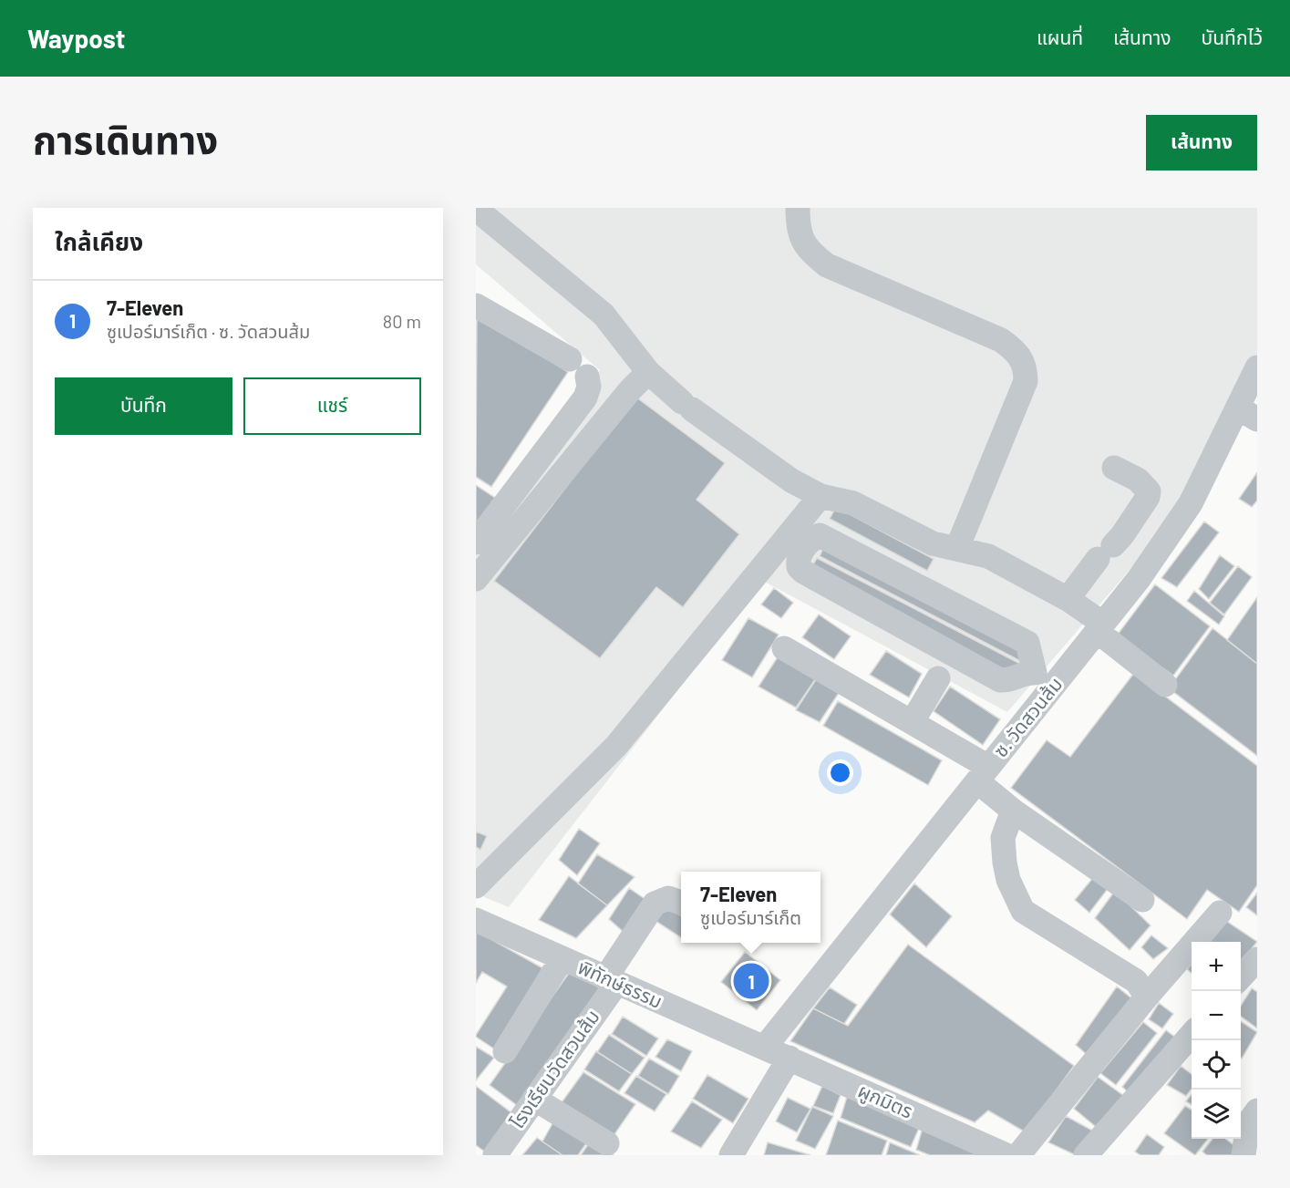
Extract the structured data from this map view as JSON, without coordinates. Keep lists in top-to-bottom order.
{
  "streets": {
    "street": [
      "ซ. วัดสวนส้ม",
      "พิทักษ์ธรรม",
      "โรงเรียนวัดสวนส้ม",
      "ผูกมิตร"
    ]
  },
  "crossings": [
    ["ซ. วัดสวนส้ม", "พิทักษ์ธรรม"],
    ["ซ. วัดสวนส้ม", "ผูกมิตร"],
    ["พิทักษ์ธรรม", "โรงเรียนวัดสวนส้ม"],
    ["พิทักษ์ธรรม", "ผูกมิตร"]
  ],
  "page": {
    "header": "Waypost",
    "nav": ["แผนที่", "เส้นทาง", "บันทึกไว้"],
    "title": "การเดินทาง",
    "buttons": [
      "เส้นทาง",
      ["บันทึก", "แชร์"]
    ],
    "heading": "ใกล้เคียง",
    "list": [
      {
        "mark": "1",
        "name": "7-Eleven",
        "note": "ซูเปอร์มาร์เก็ต · ซ. วัดสวนส้ม",
        "value": "80 m"
      }
    ],
    "popup": ["7-Eleven", "ซูเปอร์มาร์เก็ต"],
    "map_buttons": ["+", "−"],
    "pins": "1"
  }
}
